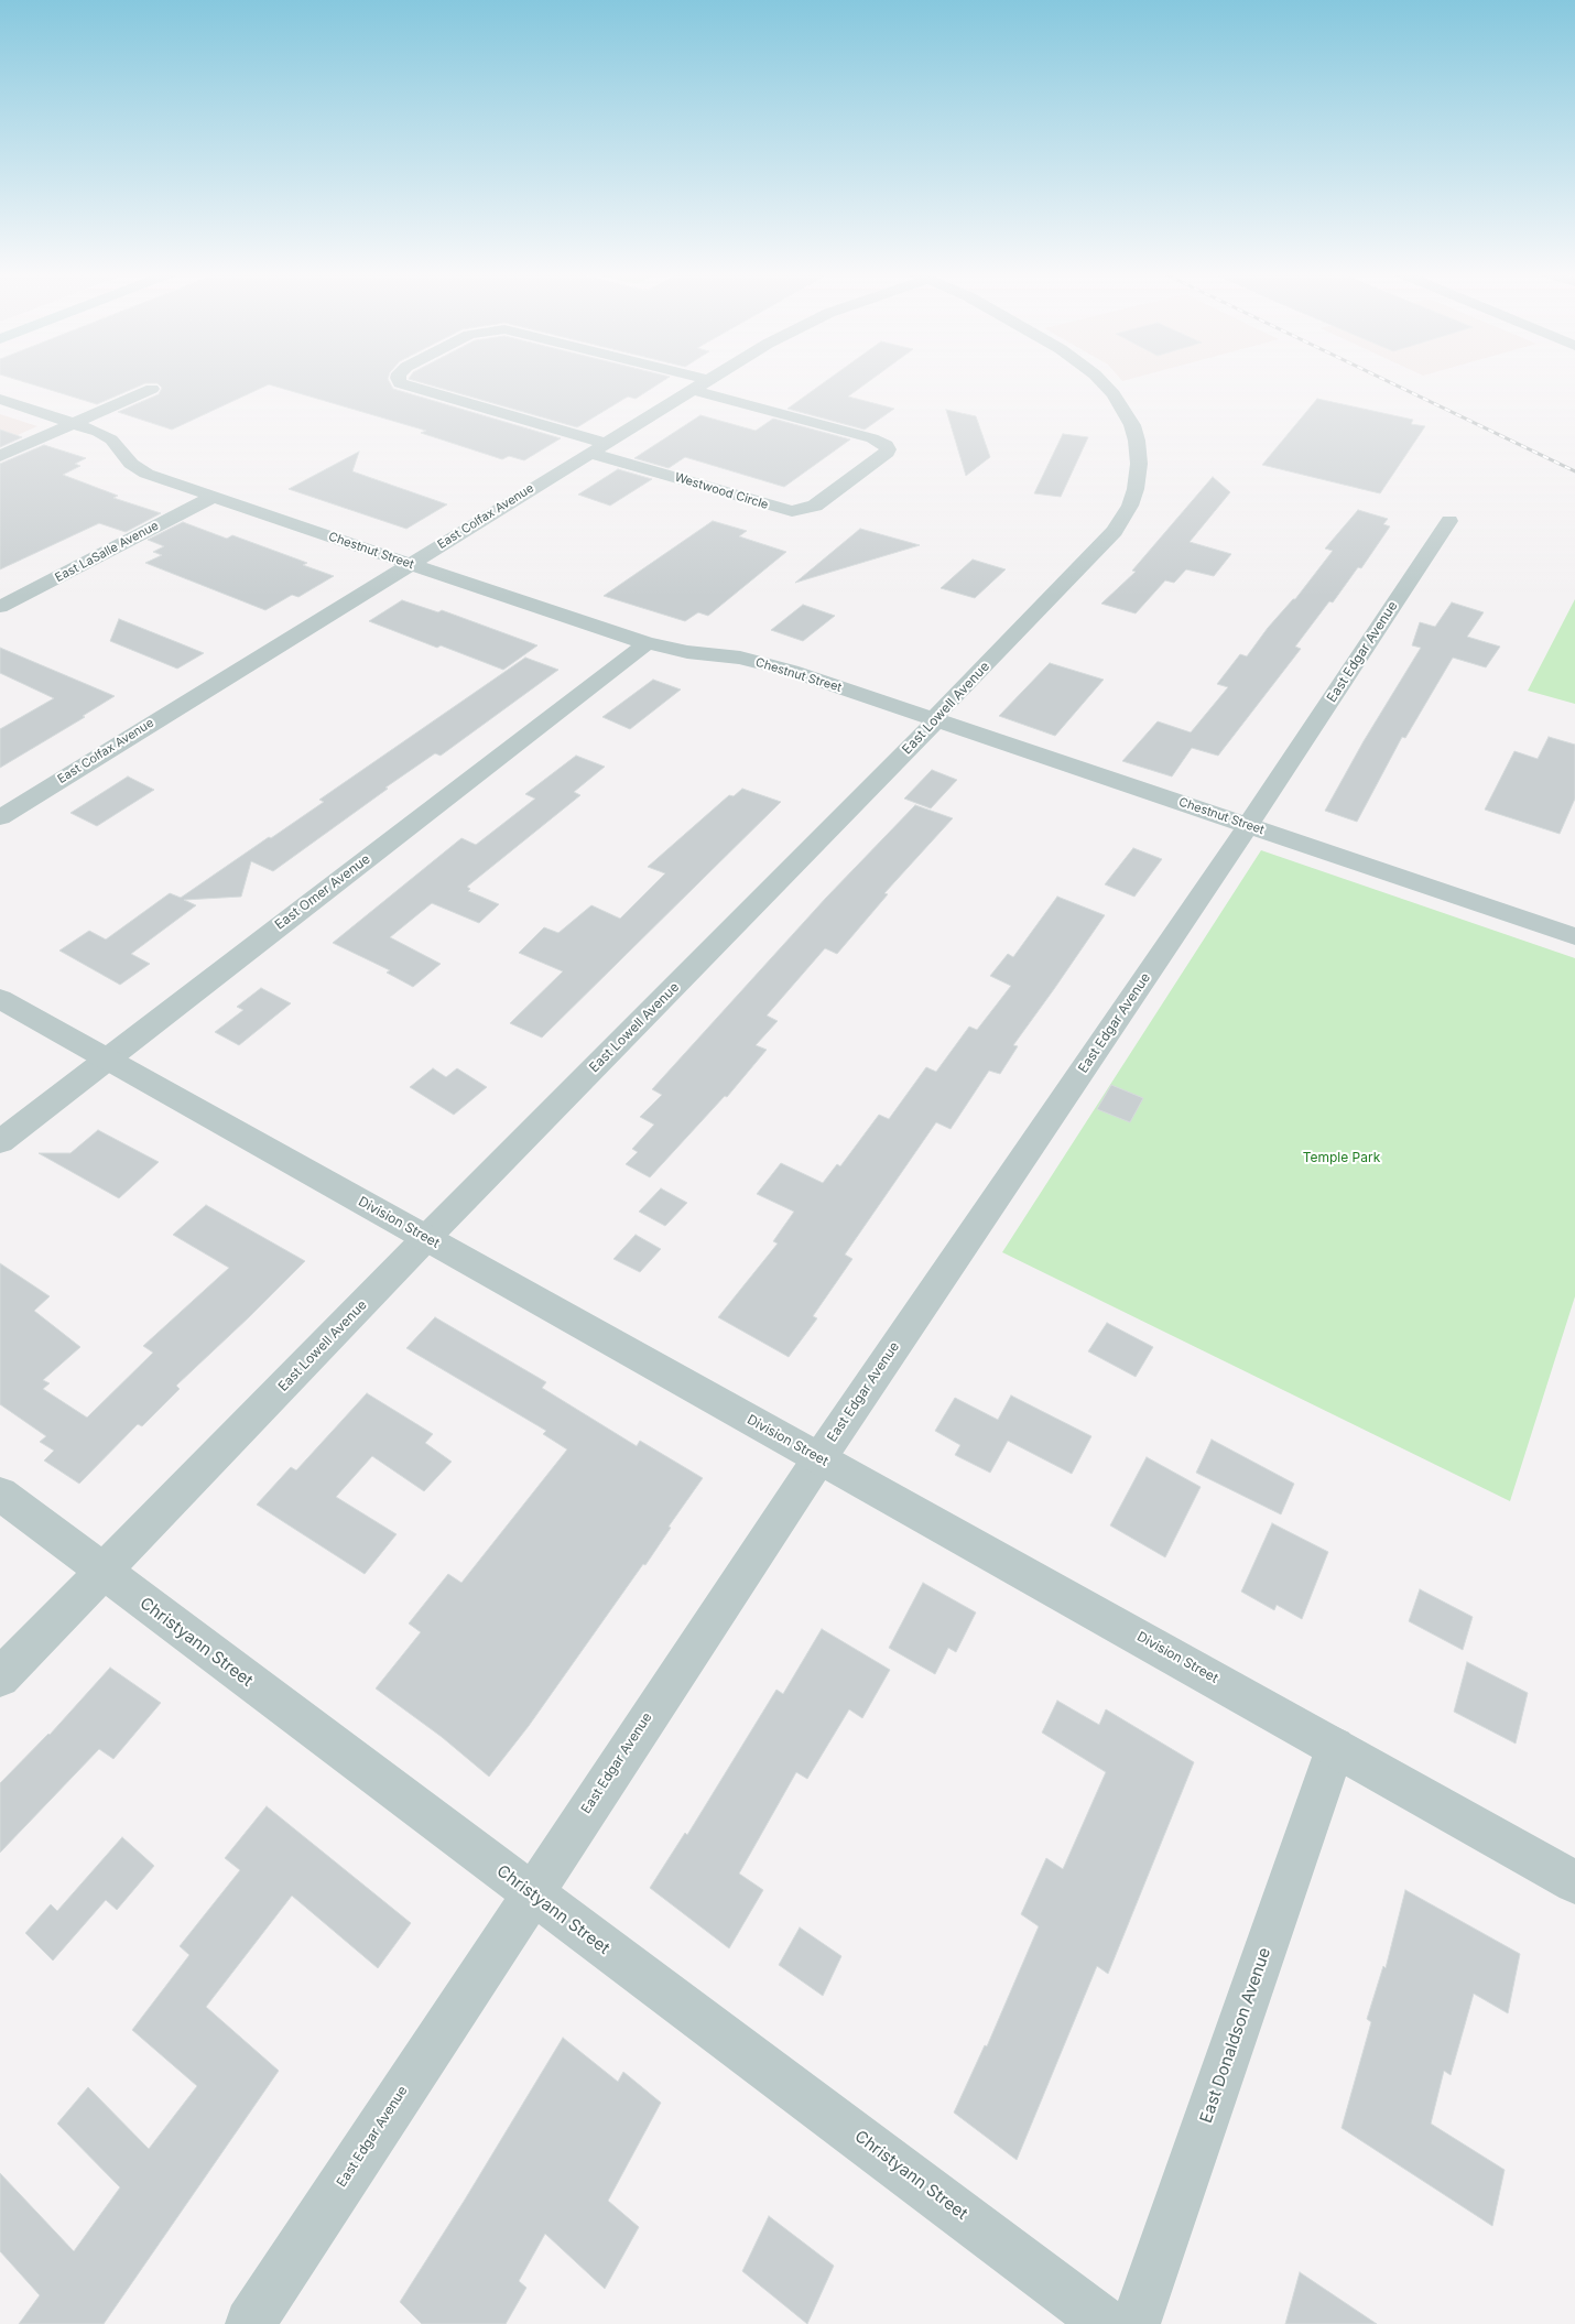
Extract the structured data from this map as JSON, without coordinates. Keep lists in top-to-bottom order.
{
  "streets": {
    "street": [
      "Westwood Circle",
      "East Colfax Avenue",
      "Chestnut Street",
      "East LaSalle Avenue",
      "East Edgar Avenue",
      "East Lowell Avenue",
      "East Omer Avenue",
      "Division Street",
      "Christyann Street",
      "East Donaldson Avenue"
    ]
  },
  "crossings": [
    ["Westwood Circle", "East Colfax Avenue"],
    ["East Colfax Avenue", "Chestnut Street"],
    ["Chestnut Street", "East LaSalle Avenue"],
    ["Chestnut Street", "East Edgar Avenue"],
    ["Chestnut Street", "East Lowell Avenue"],
    ["Chestnut Street", "East Omer Avenue"],
    ["East Edgar Avenue", "Division Street"],
    ["East Edgar Avenue", "Christyann Street"],
    ["East Lowell Avenue", "Division Street"],
    ["East Lowell Avenue", "Christyann Street"],
    ["East Omer Avenue", "Division Street"],
    ["Division Street", "East Donaldson Avenue"]
  ],
  "parks": ["Temple Park"]
}
